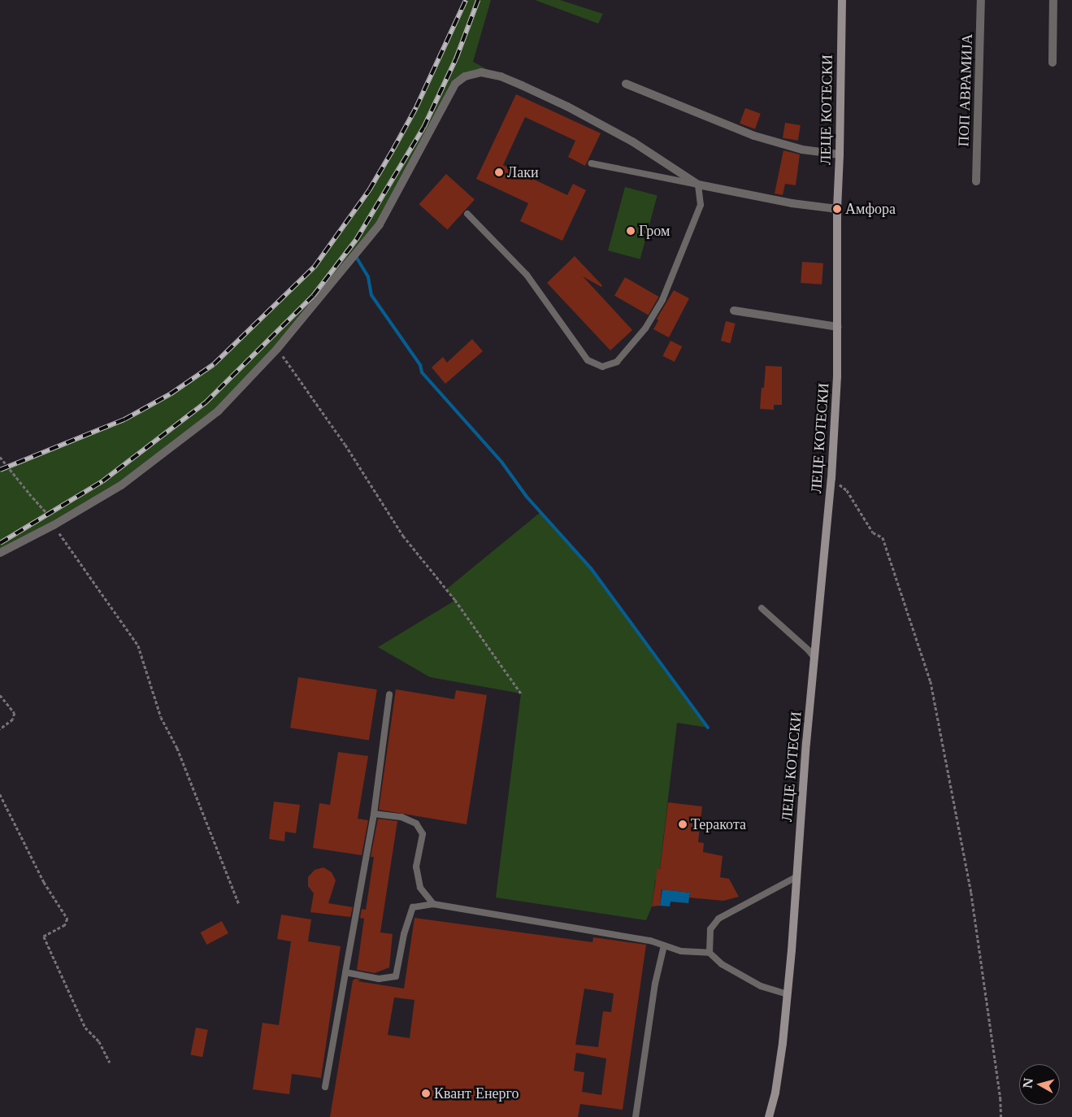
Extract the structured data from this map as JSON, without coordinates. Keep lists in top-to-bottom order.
{
  "streets": {
    "main road": ["ЛЕЦЕ КОТЕСКИ"],
    "street": ["ПОП АВРАМИЈА"]
  },
  "places": [
    "Лаки",
    "Амфора",
    "Гром",
    "Теракота",
    "Квант Енерго"
  ],
  "north": "left"
}
